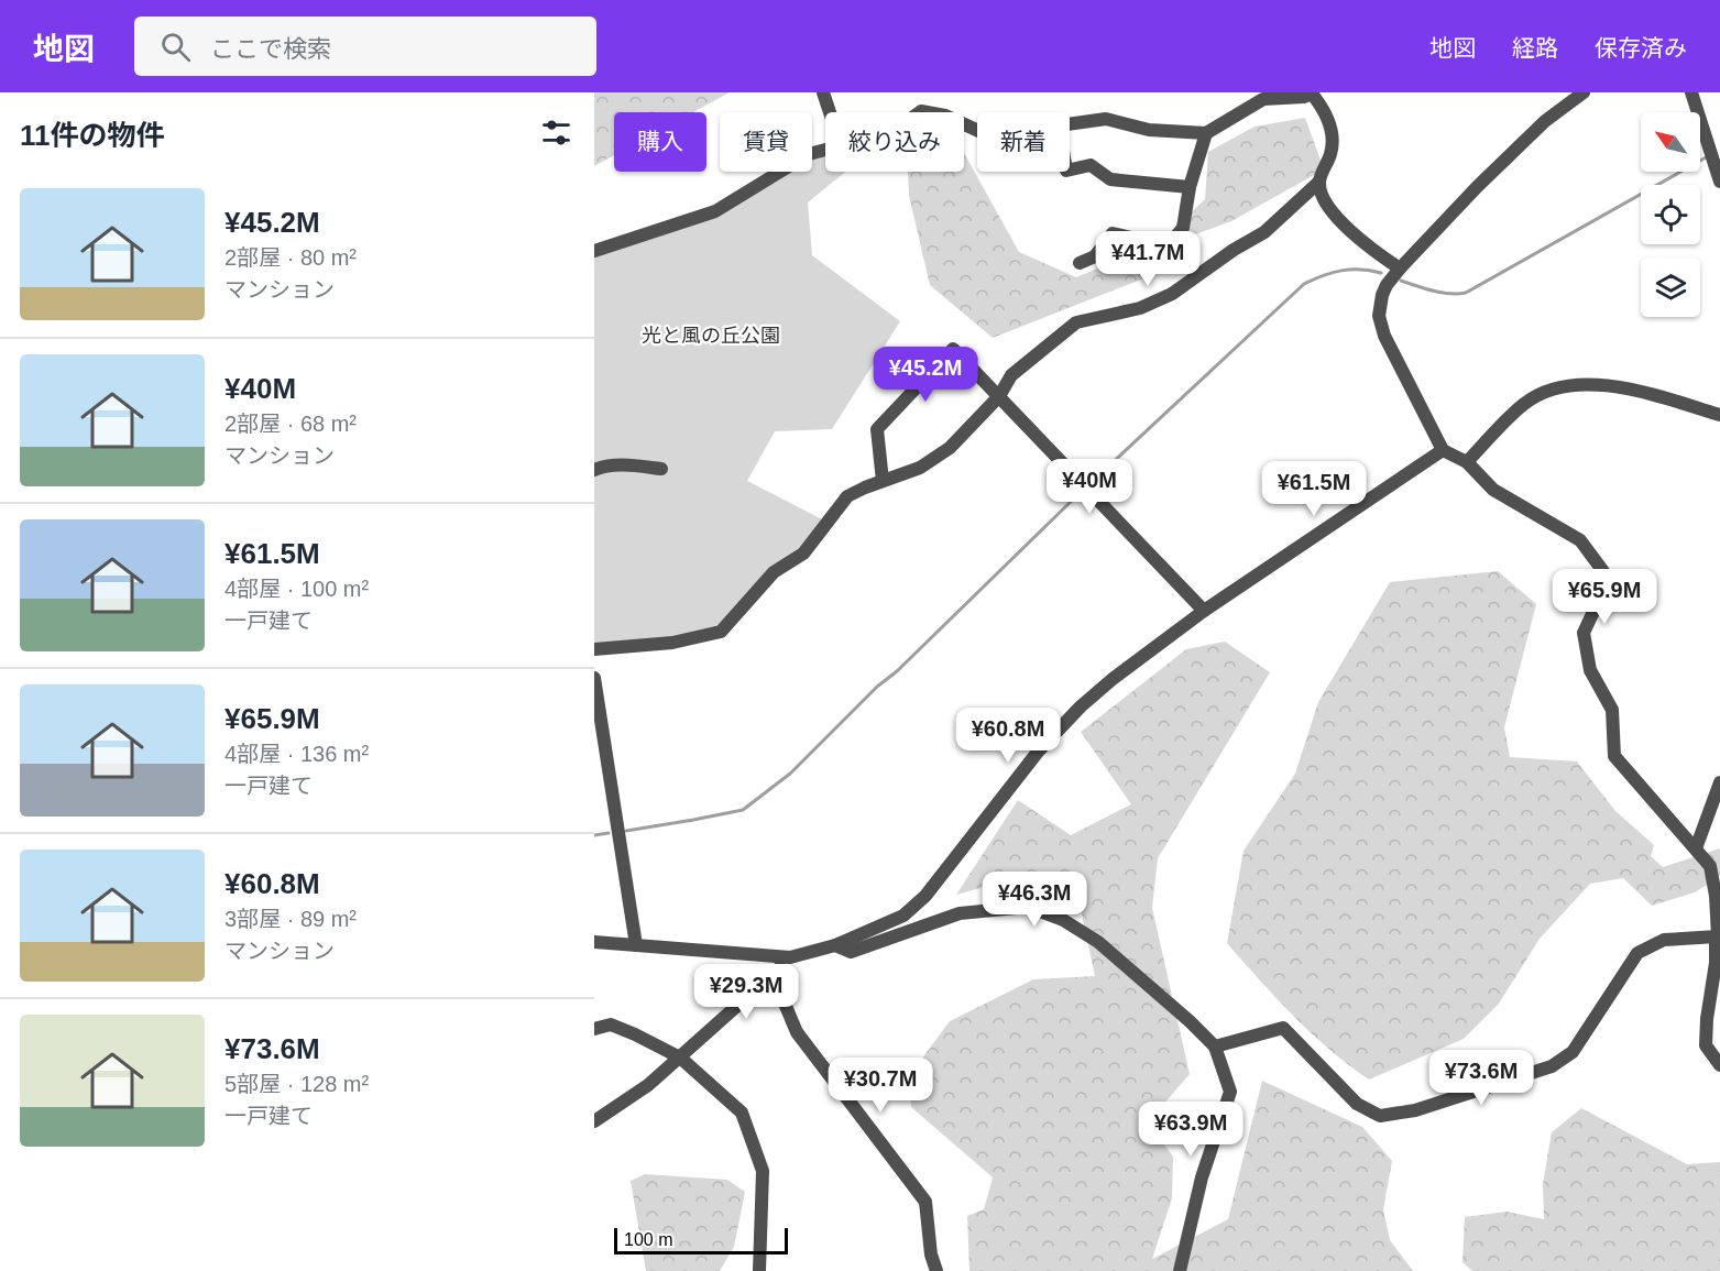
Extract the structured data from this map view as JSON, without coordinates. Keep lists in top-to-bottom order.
{
  "parks": ["光と風の丘公園"],
  "scale_bar": "100 m",
  "north": "top left",
  "page": {
    "header": "地図",
    "search": "ここで検索",
    "nav": ["地図", "経路", "保存済み"],
    "heading": "11件の物件",
    "chip": [
      "購入",
      "賃貸",
      "絞り込み",
      "新着"
    ],
    "list": [
      {
        "name": "¥45.2M",
        "note": "2部屋 · 80 m² · マンション"
      },
      {
        "name": "¥40M",
        "note": "2部屋 · 68 m² · マンション"
      },
      {
        "name": "¥61.5M",
        "note": "4部屋 · 100 m² · 一戸建て"
      },
      {
        "name": "¥65.9M",
        "note": "4部屋 · 136 m² · 一戸建て"
      },
      {
        "name": "¥60.8M",
        "note": "3部屋 · 89 m² · マンション"
      },
      {
        "name": "¥73.6M",
        "note": "5部屋 · 128 m² · 一戸建て"
      }
    ],
    "price": [
      "¥41.7M",
      "¥45.2M",
      "¥40M",
      "¥61.5M",
      "¥65.9M",
      "¥60.8M",
      "¥46.3M",
      "¥29.3M",
      "¥73.6M",
      "¥30.7M",
      "¥63.9M"
    ],
    "scale": "100 m"
  }
}
